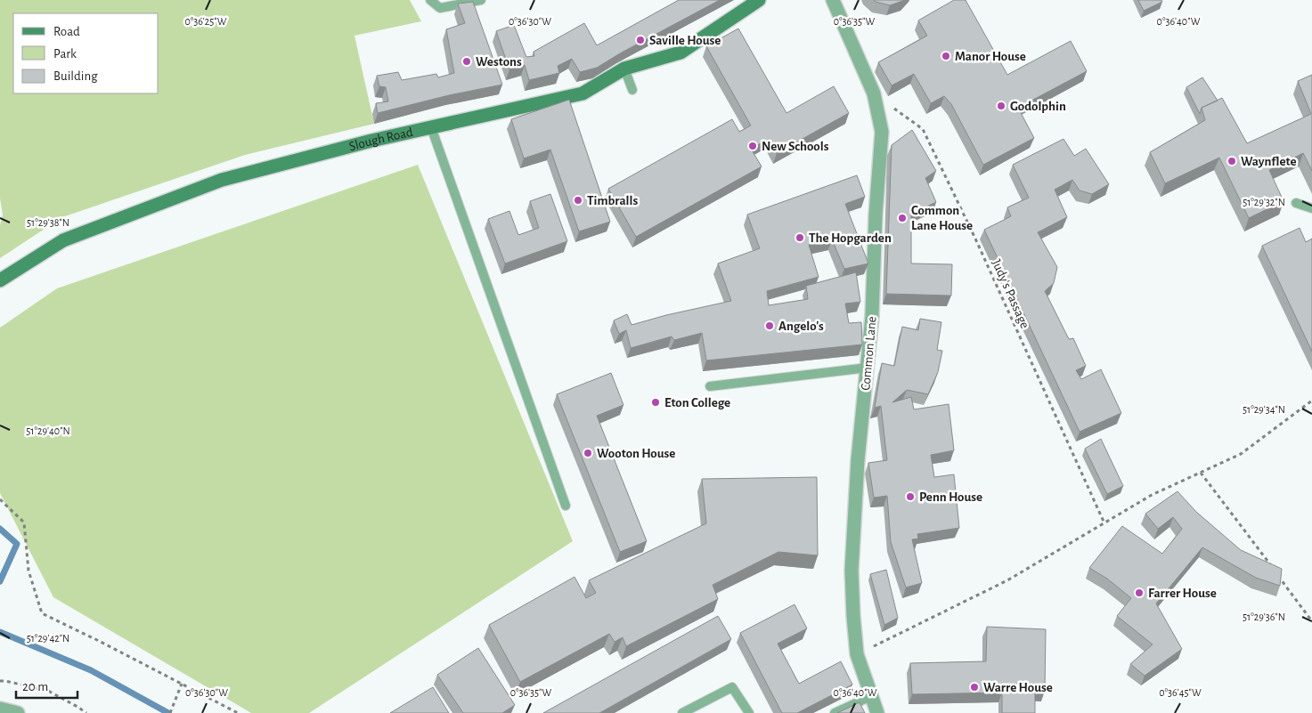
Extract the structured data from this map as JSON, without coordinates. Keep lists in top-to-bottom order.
{
  "streets": {
    "main road": ["Slough Road"],
    "street": ["Common Lane"],
    "path": ["Judy's Passage"]
  },
  "crossings": [
    ["Judy's Passage", "Common Lane"]
  ],
  "places": [
    "Saville House",
    "Manor House",
    "Westons",
    "Godolphin",
    "New Schools",
    "Waynflete",
    "Timbralls",
    "Common Lane House",
    "The Hopgarden",
    "Angelo's",
    "Eton College",
    "Wooton House",
    "Penn House",
    "Farrer House",
    "Warre House"
  ],
  "legend": ["Road", "Park", "Building"],
  "scale_bar": "20 m",
  "coordinates": [
    "0°36'25\"W",
    "0°36'35\"W",
    "0°36'30\"W",
    "0°36'40\"W",
    "51°29'32\"N",
    "51°29'38\"N",
    "51°29'34\"N",
    "51°29'40\"N",
    "51°29'36\"N",
    "51°29'42\"N",
    "0°36'45\"W"
  ]
}
